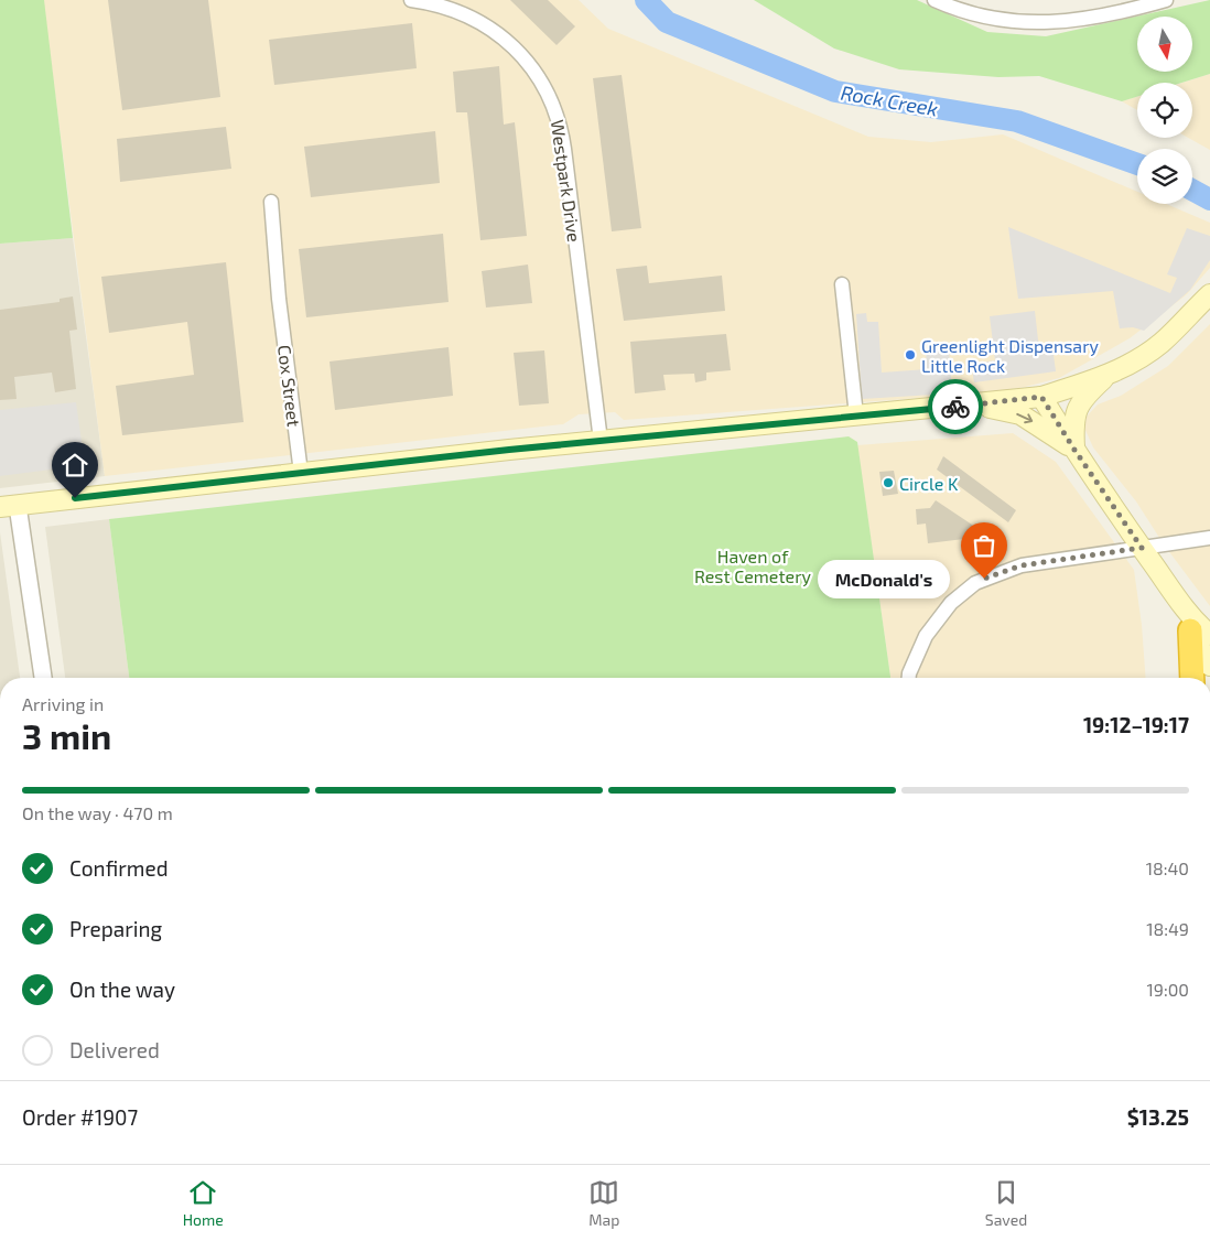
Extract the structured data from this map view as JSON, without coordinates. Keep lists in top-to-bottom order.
{
  "streets": {
    "street": ["Westpark Drive", "Cox Street"]
  },
  "water": ["Rock Creek"],
  "parks": ["Haven of Rest Cemetery"],
  "places": ["Greenlight Dispensary Little Rock", "Circle K", "McDonald's"],
  "north": "bottom",
  "page": {
    "bubble": "McDonald's",
    "heading": ["3 min", "Arriving in", "19:12–19:17"],
    "panel": ["Order #1907", "$13.25"],
    "bar": "On the way · 470 m",
    "list": [
      ["Confirmed", "18:40"],
      ["Preparing", "18:49"],
      ["On the way", "19:00"],
      "Delivered"
    ],
    "tabs": ["Home", "Map", "Saved"]
  }
}
